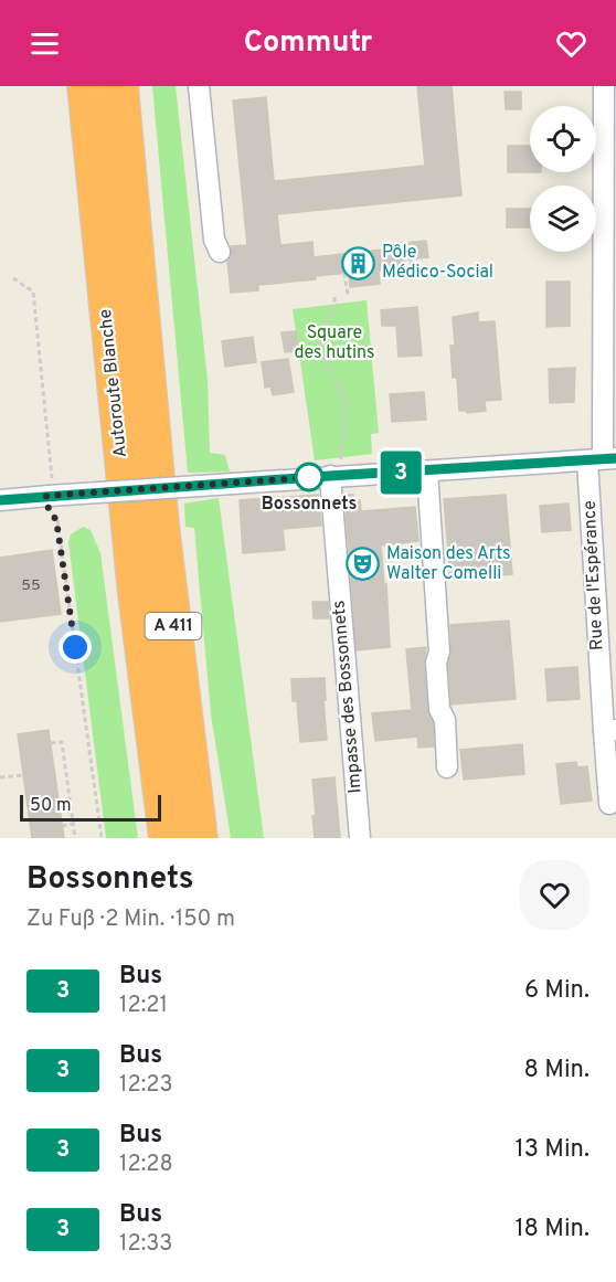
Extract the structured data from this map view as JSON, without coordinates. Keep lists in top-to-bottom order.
{
  "streets": {
    "highway": ["Autoroute Blanche", "A 411"],
    "street": ["Rue de l'Espérance", "Impasse des Bossonnets"]
  },
  "parks": ["Square des hutins"],
  "places": {
    "building": ["Pôle Médico-Social"],
    "other": ["Bossonnets"],
    "theatre": ["Maison des Arts Walter Comelli"]
  },
  "lines": ["bus line 3"],
  "house_numbers": ["55"],
  "scale_bar": "50 m",
  "page": {
    "header": "Commutr",
    "on_map": "3",
    "scale": "50 m",
    "heading": ["Bossonnets", "Zu Fuß · 2 Min. · 150 m"],
    "list": [
      {
        "mark": "3",
        "name": "Bus",
        "note": "12:21",
        "value": "6 Min."
      },
      {
        "mark": "3",
        "name": "Bus",
        "note": "12:23",
        "value": "8 Min."
      },
      {
        "mark": "3",
        "name": "Bus",
        "note": "12:28",
        "value": "13 Min."
      },
      {
        "mark": "3",
        "name": "Bus",
        "note": "12:33",
        "value": "18 Min."
      }
    ]
  }
}
